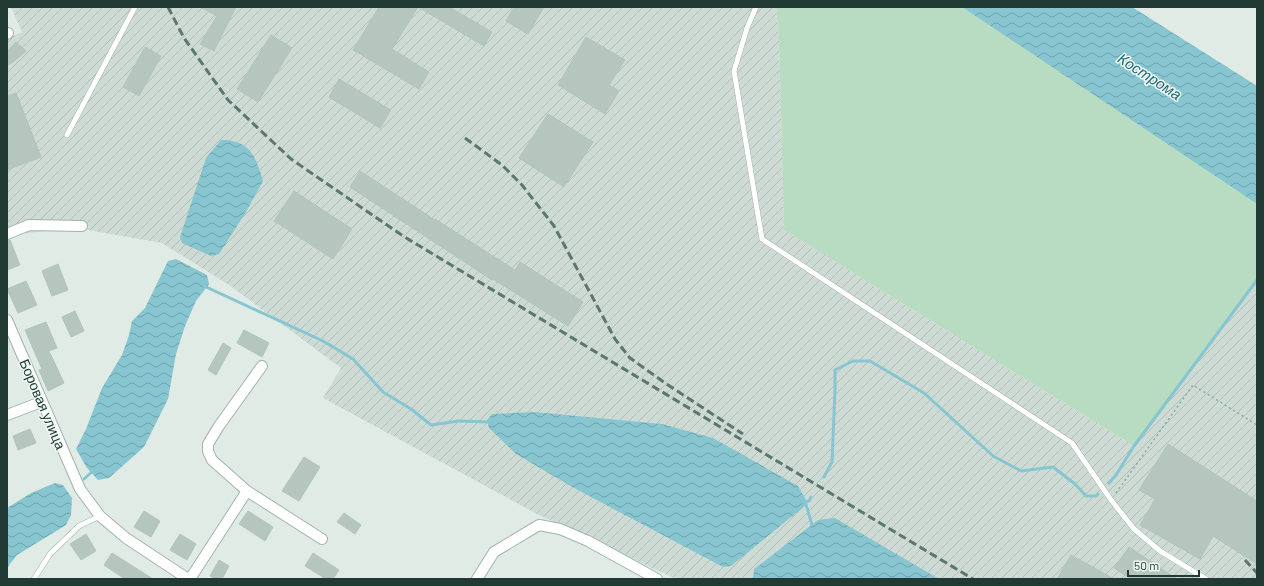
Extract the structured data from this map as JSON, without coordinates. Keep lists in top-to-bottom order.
{
  "streets": {
    "street": ["Боровая улица"]
  },
  "water": ["Кострома"],
  "scale_bar": "50 m"
}
